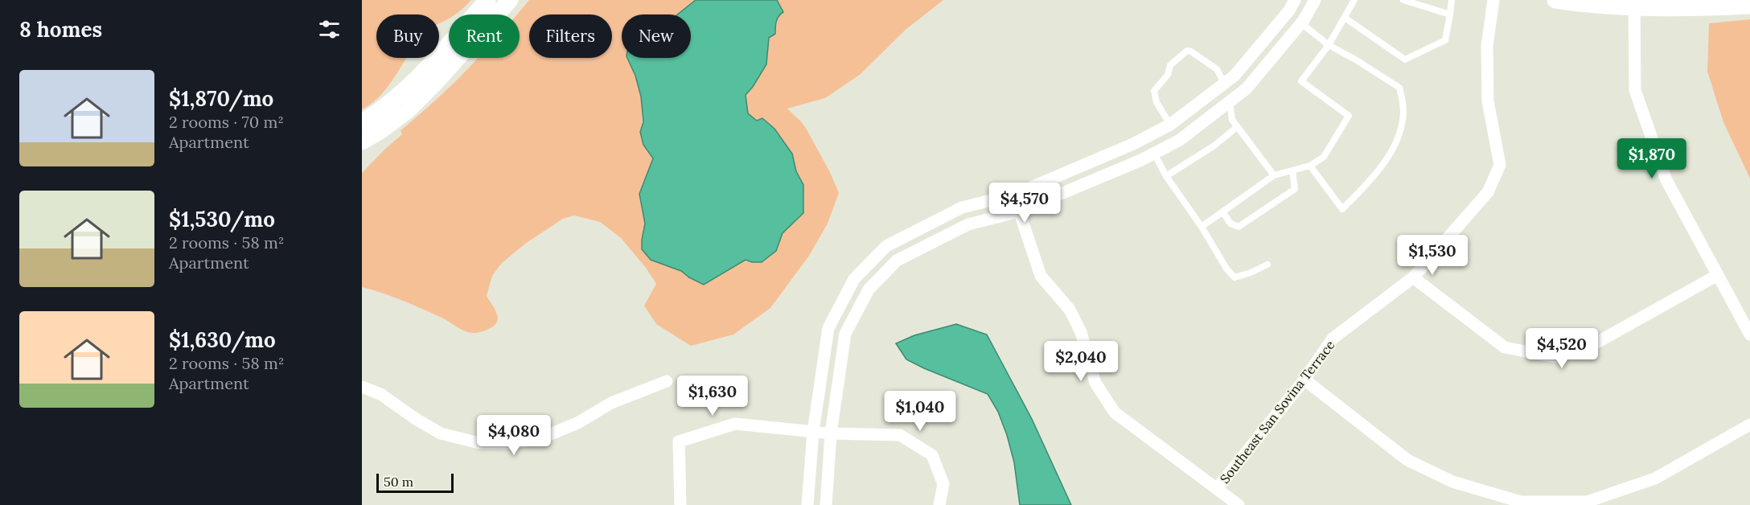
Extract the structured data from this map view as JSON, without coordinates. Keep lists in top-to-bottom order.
{
  "streets": {
    "street": ["Southeast San Sovina Terrace"]
  },
  "scale_bar": "50 m",
  "page": {
    "heading": "8 homes",
    "chip": [
      "Buy",
      "Rent",
      "Filters",
      "New"
    ],
    "list": [
      {
        "name": "$1,870/mo",
        "note": "2 rooms · 70 m² · Apartment"
      },
      {
        "name": "$1,530/mo",
        "note": "2 rooms · 58 m² · Apartment"
      },
      {
        "name": "$1,630/mo",
        "note": "2 rooms · 58 m² · Apartment"
      }
    ],
    "price": [
      "$1,870",
      "$4,570",
      "$1,530",
      "$4,520",
      "$2,040",
      "$1,630",
      "$1,040",
      "$4,080"
    ],
    "scale": "50 m"
  }
}
